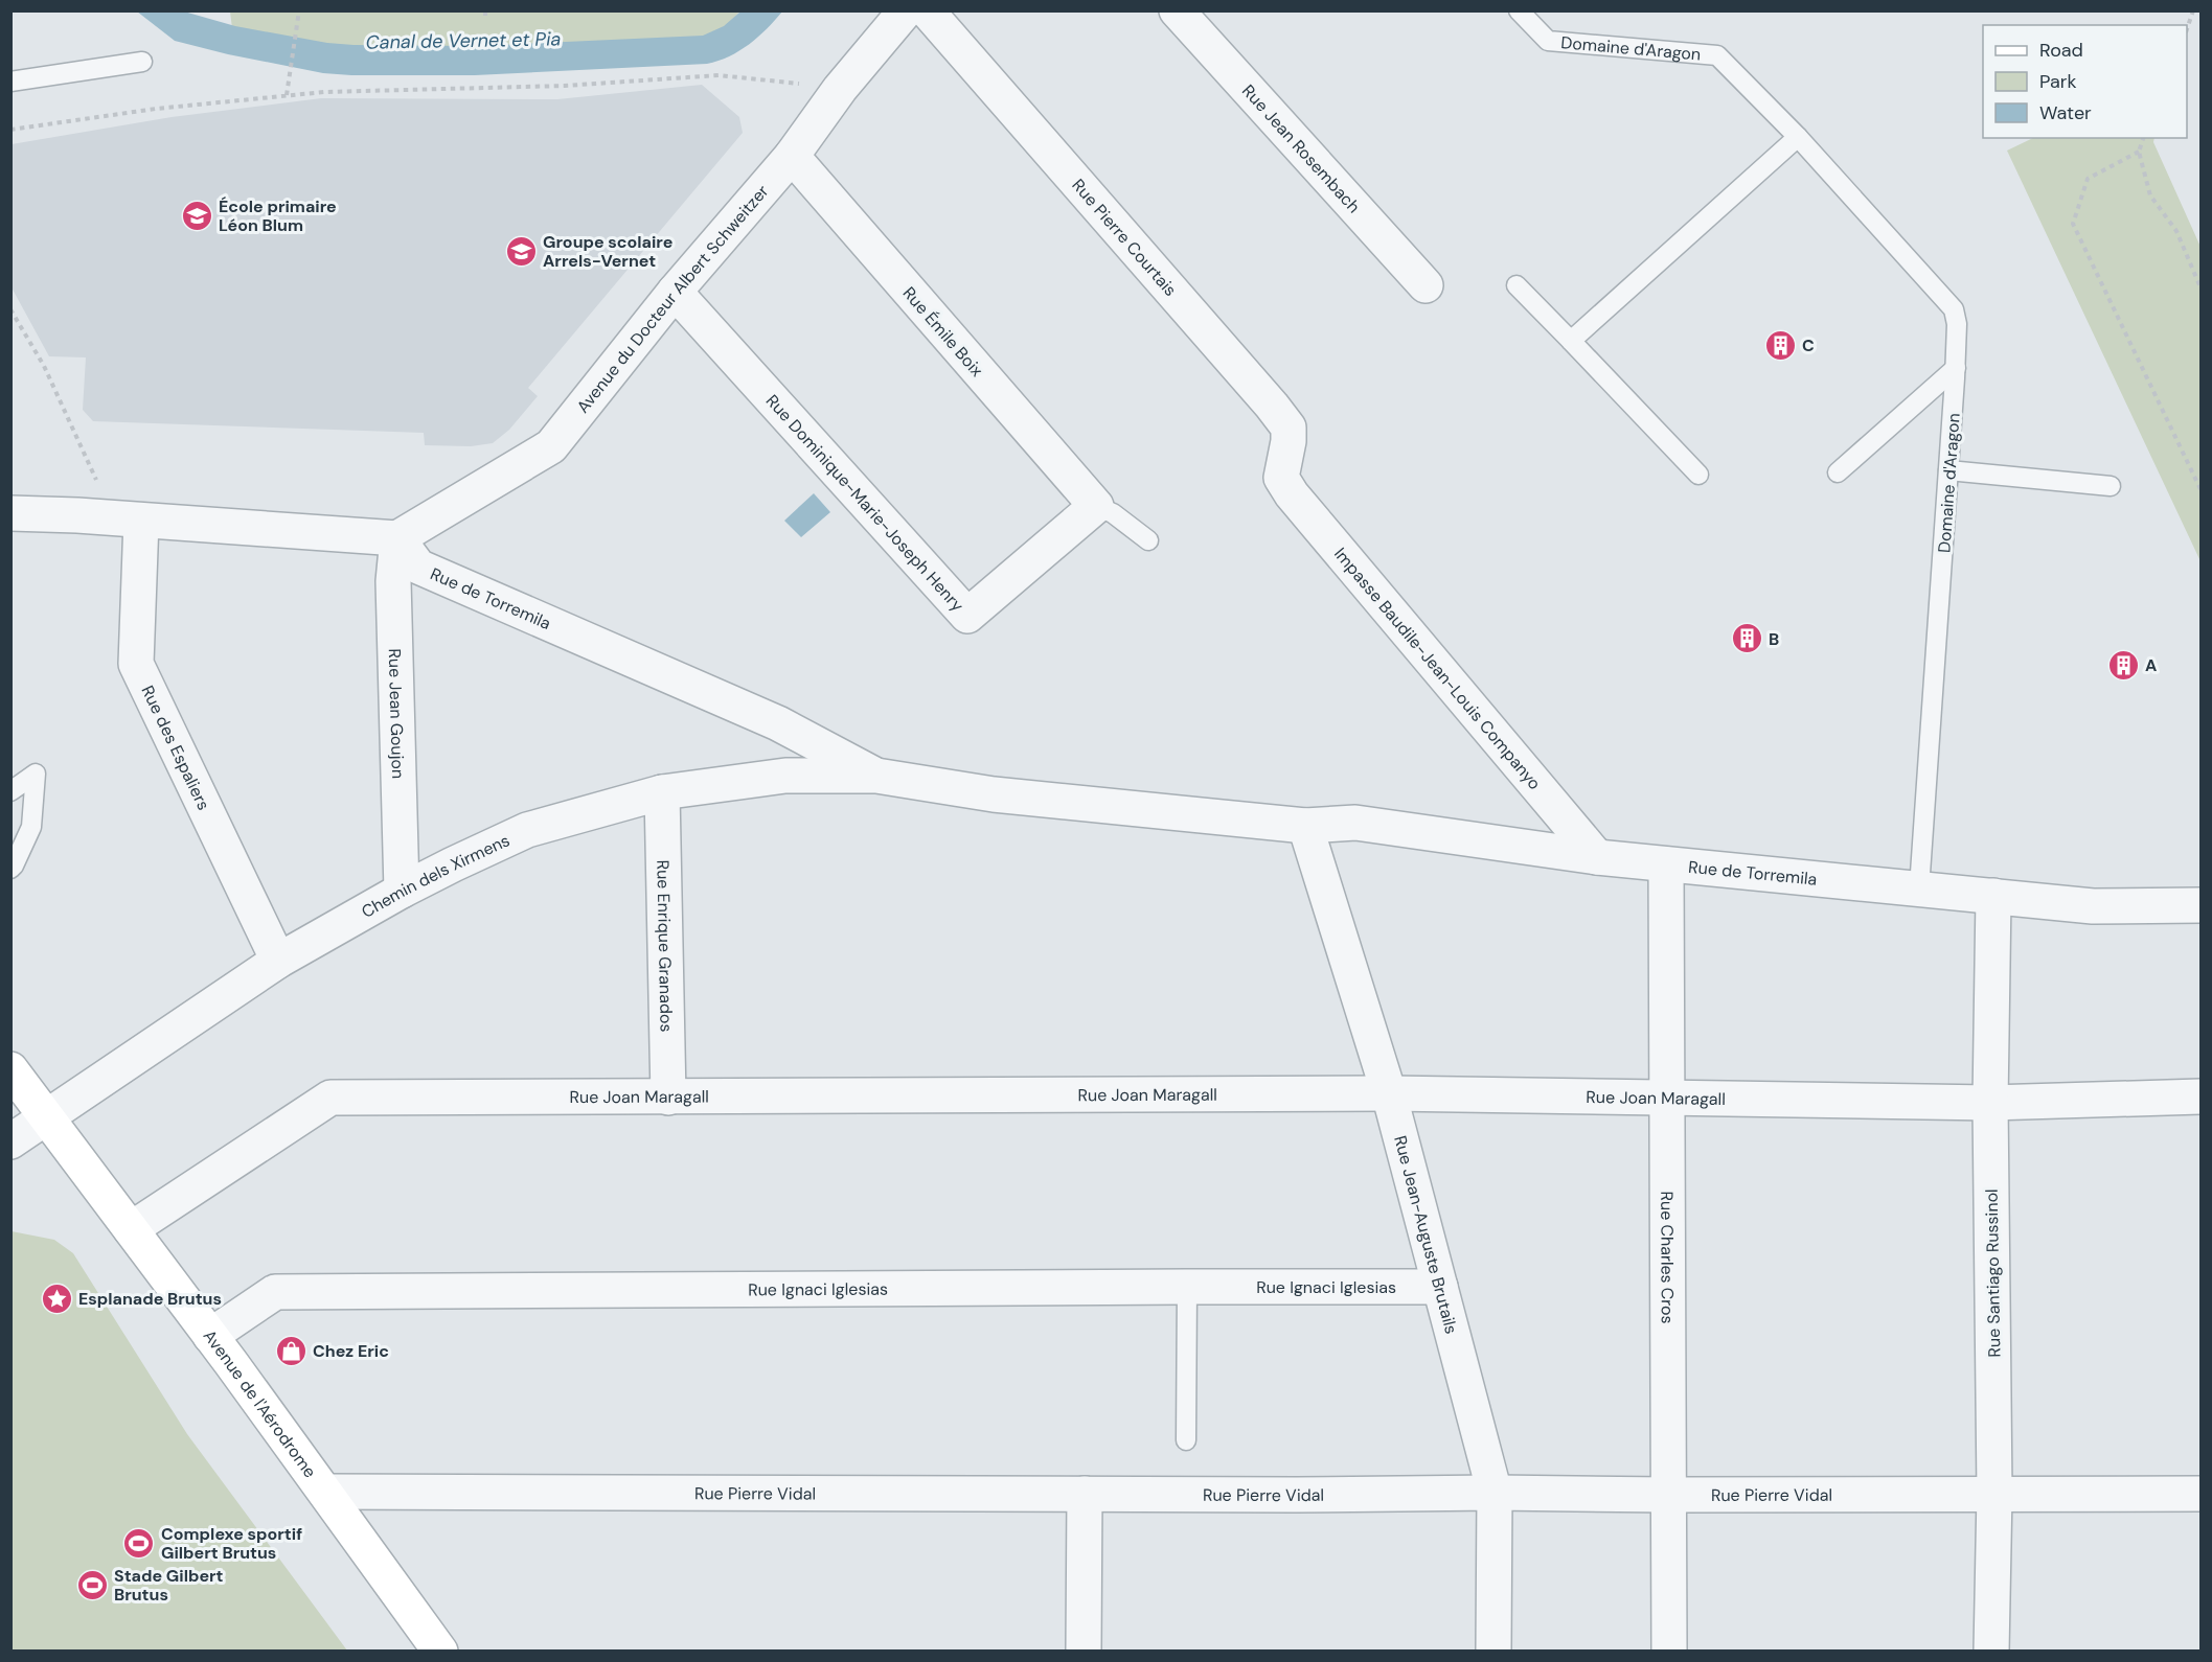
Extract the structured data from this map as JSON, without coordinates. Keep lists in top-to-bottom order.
{
  "streets": {
    "main road": ["Avenue de l'Aérodrome"],
    "street": [
      "Rue Jean Rosembach",
      "Rue Pierre Courtais",
      "Avenue du Docteur Albert Schweitzer",
      "Rue Émile Boix",
      "Rue Dominique-Marie-Joseph Henry",
      "Rue de Torremila",
      "Impasse Baudile-Jean-Louis Companyo",
      "Rue Jean Goujon",
      "Rue des Espaliers",
      "Chemin dels Xirmens",
      "Rue Enrique Granados",
      "Rue Joan Maragall",
      "Rue Jean-Auguste Brutails",
      "Rue Charles Cros",
      "Rue Santiago Russinol",
      "Rue Ignaci Iglesias",
      "Rue Pierre Vidal"
    ],
    "lane": ["Domaine d'Aragon"]
  },
  "crossings": [
    ["Domaine d'Aragon", "Rue de Torremila"],
    ["Rue Pierre Courtais", "Impasse Baudile-Jean-Louis Companyo"],
    ["Avenue du Docteur Albert Schweitzer", "Rue Émile Boix"],
    ["Avenue du Docteur Albert Schweitzer", "Rue Dominique-Marie-Joseph Henry"],
    ["Avenue du Docteur Albert Schweitzer", "Rue de Torremila"],
    ["Avenue du Docteur Albert Schweitzer", "Rue Jean Goujon"],
    ["Rue Émile Boix", "Rue Dominique-Marie-Joseph Henry"],
    ["Rue de Torremila", "Impasse Baudile-Jean-Louis Companyo"],
    ["Rue de Torremila", "Rue Jean Goujon"],
    ["Rue de Torremila", "Chemin dels Xirmens"],
    ["Rue de Torremila", "Rue Jean-Auguste Brutails"],
    ["Rue de Torremila", "Rue Charles Cros"],
    ["Rue de Torremila", "Rue Santiago Russinol"],
    ["Rue Jean Goujon", "Chemin dels Xirmens"],
    ["Rue des Espaliers", "Chemin dels Xirmens"],
    ["Chemin dels Xirmens", "Rue Enrique Granados"],
    ["Chemin dels Xirmens", "Avenue de l'Aérodrome"],
    ["Rue Enrique Granados", "Rue Joan Maragall"],
    ["Rue Joan Maragall", "Rue Jean-Auguste Brutails"],
    ["Rue Joan Maragall", "Rue Charles Cros"],
    ["Rue Joan Maragall", "Rue Santiago Russinol"],
    ["Rue Joan Maragall", "Avenue de l'Aérodrome"],
    ["Rue Jean-Auguste Brutails", "Rue Ignaci Iglesias"],
    ["Rue Jean-Auguste Brutails", "Rue Pierre Vidal"],
    ["Rue Charles Cros", "Rue Pierre Vidal"],
    ["Rue Santiago Russinol", "Rue Pierre Vidal"],
    ["Rue Ignaci Iglesias", "Avenue de l'Aérodrome"],
    ["Avenue de l'Aérodrome", "Rue Pierre Vidal"]
  ],
  "water": ["Canal de Vernet et Pia"],
  "places": {
    "school or university": ["École primaire Léon Blum", "Groupe scolaire Arrels-Vernet"],
    "building": ["C", "B", "A"],
    "place": ["Esplanade Brutus"],
    "shop": ["Chez Eric"],
    "sports": ["Complexe sportif Gilbert Brutus", "Stade Gilbert Brutus"]
  },
  "legend": ["Road", "Park", "Water"]
}
